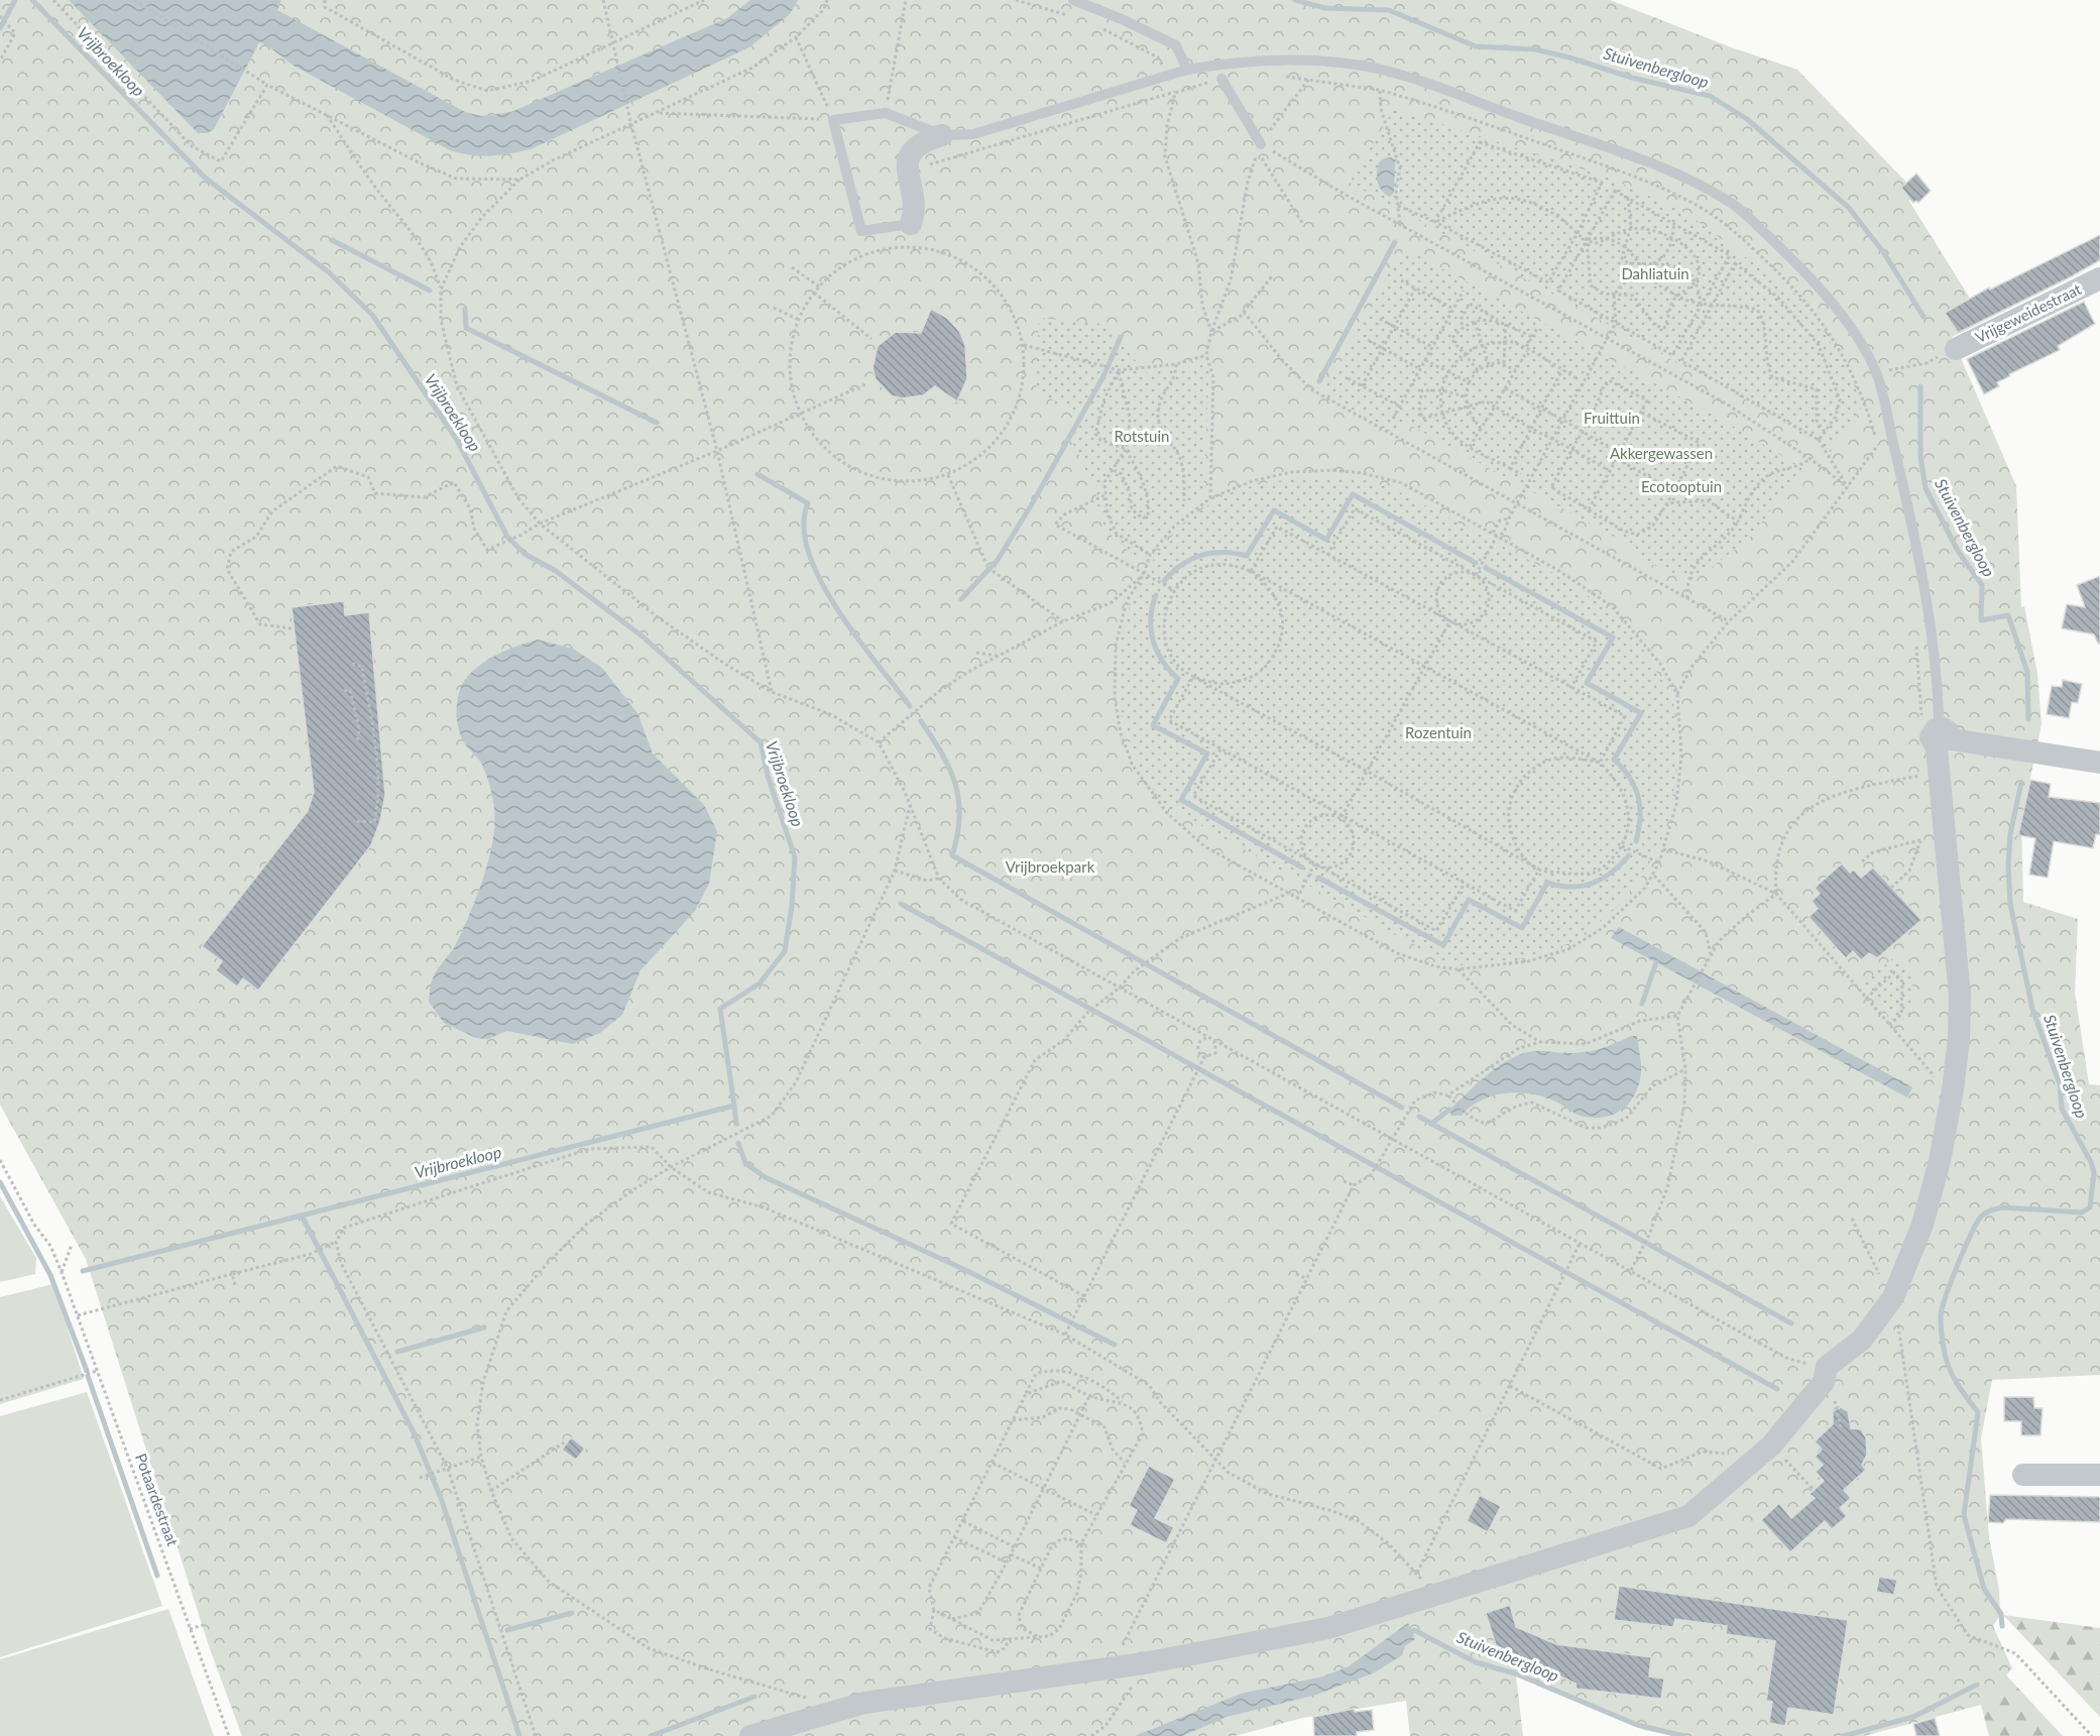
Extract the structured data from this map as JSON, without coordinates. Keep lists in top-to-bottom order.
{
  "streets": {
    "street": ["Vrijgeweidestraat"],
    "path": ["Potaardestraat"]
  },
  "water": ["Vrijbroekloop", "Stuivenbergloop"],
  "parks": [
    "Dahliatuin",
    "Fruittuin",
    "Rotstuin",
    "Akkergewassen",
    "Ecotooptuin",
    "Rozentuin",
    "Vrijbroekpark"
  ]
}
